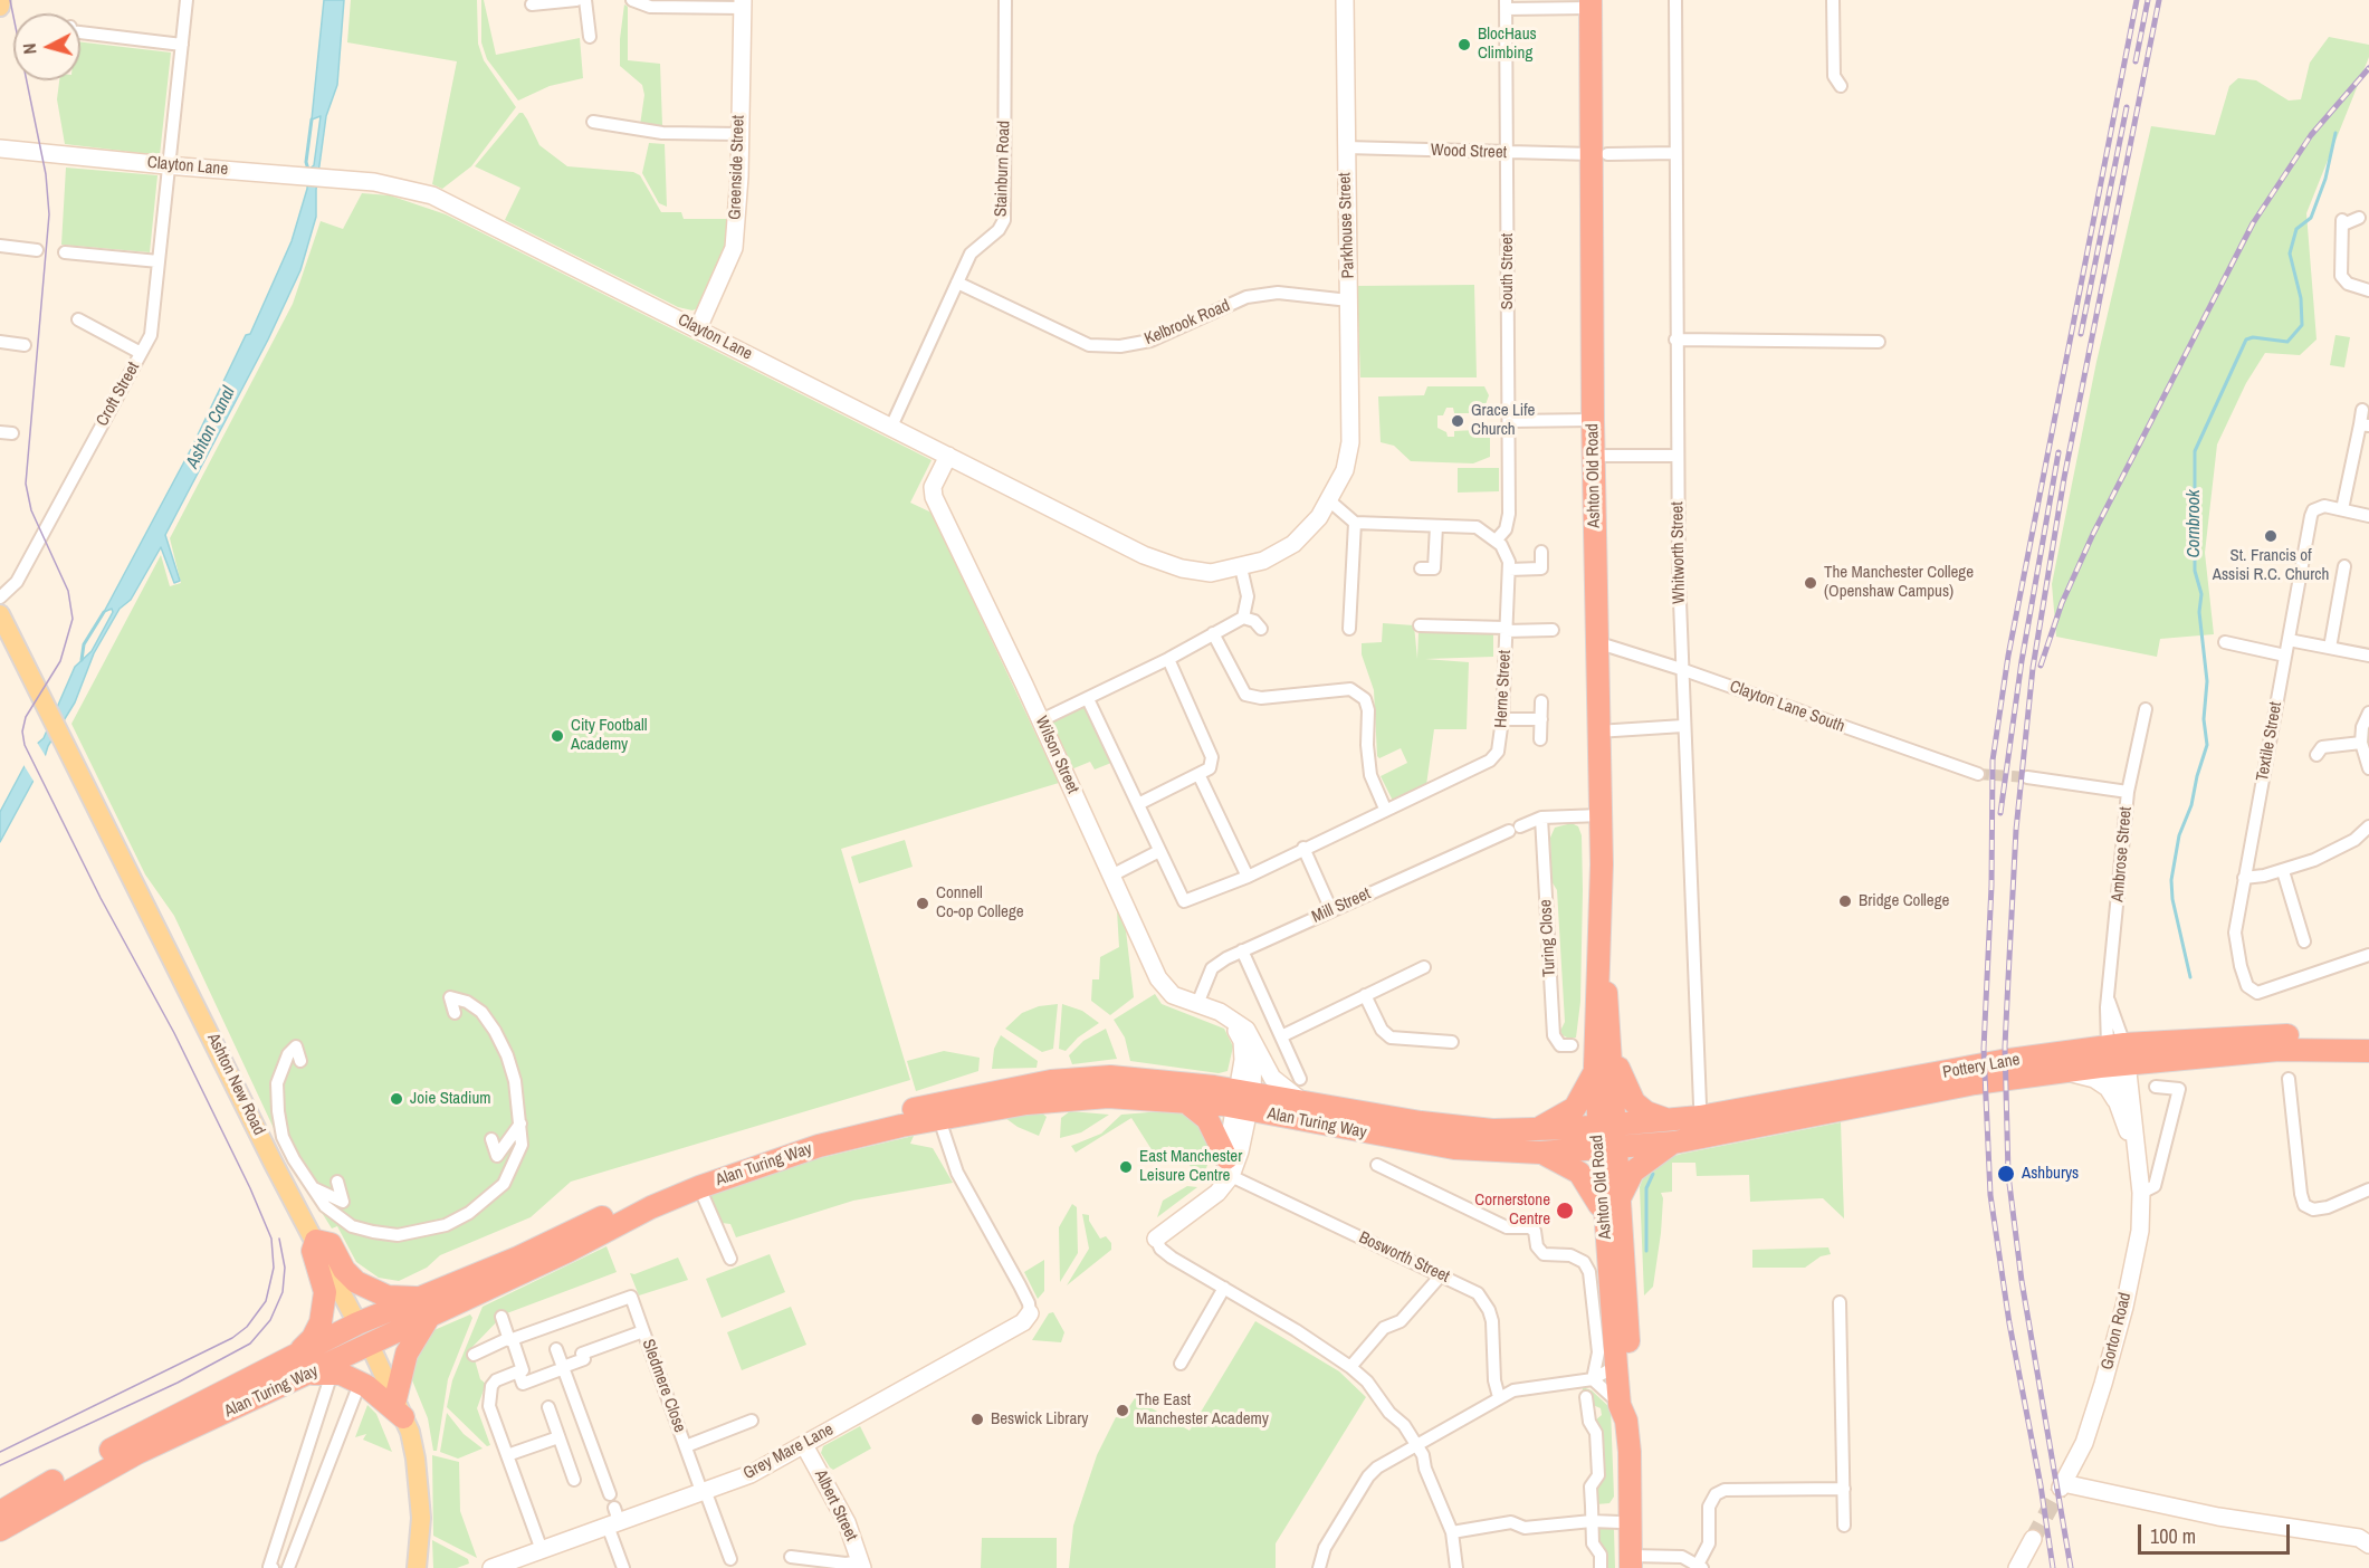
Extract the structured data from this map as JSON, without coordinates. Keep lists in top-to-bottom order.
{
  "streets": {
    "highway": [
      "Ashton Old Road",
      "Pottery Lane",
      "Ashton New Road",
      "Alan Turing Way"
    ],
    "street": [
      "Wood Street",
      "Clayton Lane",
      "Greenside Street",
      "Stainburn Road",
      "Parkhouse Street",
      "South Street",
      "Kelbrook Road",
      "Croft Street",
      "Whitworth Street",
      "Herne Street",
      "Clayton Lane South",
      "Textile Street",
      "Wilson Street",
      "Ambrose Street",
      "Mill Street",
      "Turing Close",
      "Bosworth Street",
      "Gorton Road",
      "Sledmere Close",
      "Grey Mare Lane",
      "Albert Street"
    ]
  },
  "crossings": [
    ["Wood Street", "Parkhouse Street"],
    ["Wood Street", "South Street"],
    ["Wood Street", "Ashton Old Road"],
    ["Wood Street", "Whitworth Street"],
    ["Clayton Lane", "Greenside Street"],
    ["Clayton Lane", "Stainburn Road"],
    ["Clayton Lane", "Parkhouse Street"],
    ["Clayton Lane", "Croft Street"],
    ["Clayton Lane", "Wilson Street"],
    ["Stainburn Road", "Kelbrook Road"],
    ["Parkhouse Street", "Kelbrook Road"],
    ["South Street", "Herne Street"],
    ["Ashton Old Road", "Clayton Lane South"],
    ["Ashton Old Road", "Pottery Lane"],
    ["Ashton Old Road", "Alan Turing Way"],
    ["Whitworth Street", "Clayton Lane South"],
    ["Wilson Street", "Mill Street"],
    ["Wilson Street", "Alan Turing Way"],
    ["Ambrose Street", "Pottery Lane"],
    ["Ambrose Street", "Gorton Road"],
    ["Mill Street", "Turing Close"],
    ["Pottery Lane", "Alan Turing Way"],
    ["Pottery Lane", "Gorton Road"],
    ["Ashton New Road", "Alan Turing Way"],
    ["Sledmere Close", "Grey Mare Lane"],
    ["Grey Mare Lane", "Albert Street"]
  ],
  "water": ["Ashton Canal", "Cornbrook"],
  "places": [
    "BlocHaus Climbing",
    "Grace Life Church",
    "St. Francis of Assisi R.C. Church",
    "The Manchester College (Openshaw Campus)",
    "City Football Academy",
    "Bridge College",
    "Connell Co-op College",
    "Joie Stadium",
    "East Manchester Leisure Centre",
    "Ashburys",
    "Cornerstone Centre",
    "The East Manchester Academy",
    "Beswick Library"
  ],
  "scale_bar": "100 m",
  "north": "left"
}
